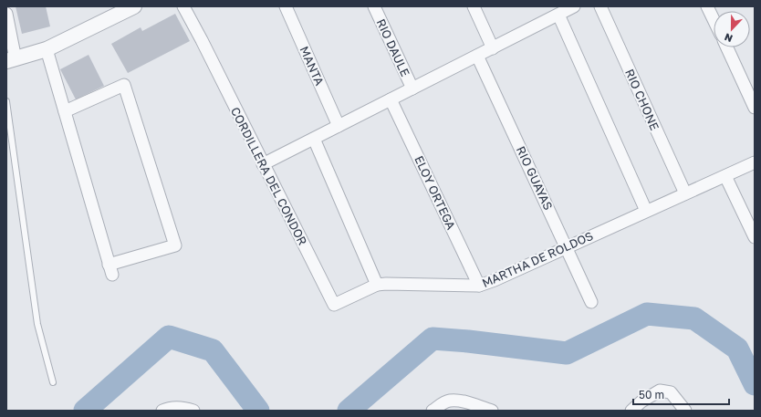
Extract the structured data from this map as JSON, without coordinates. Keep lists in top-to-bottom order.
{
  "streets": {
    "street": [
      "RIO DAULE",
      "MANTA",
      "RIO CHONE",
      "CORDILLERA DEL CONDOR",
      "RIO GUAYAS",
      "ELOY ORTEGA",
      "MARTHA DE ROLDOS"
    ]
  },
  "crossings": [
    ["RIO CHONE", "MARTHA DE ROLDOS"],
    ["CORDILLERA DEL CONDOR", "MARTHA DE ROLDOS"],
    ["RIO GUAYAS", "MARTHA DE ROLDOS"],
    ["ELOY ORTEGA", "MARTHA DE ROLDOS"]
  ],
  "scale_bar": "50 m",
  "north": "bottom"
}
